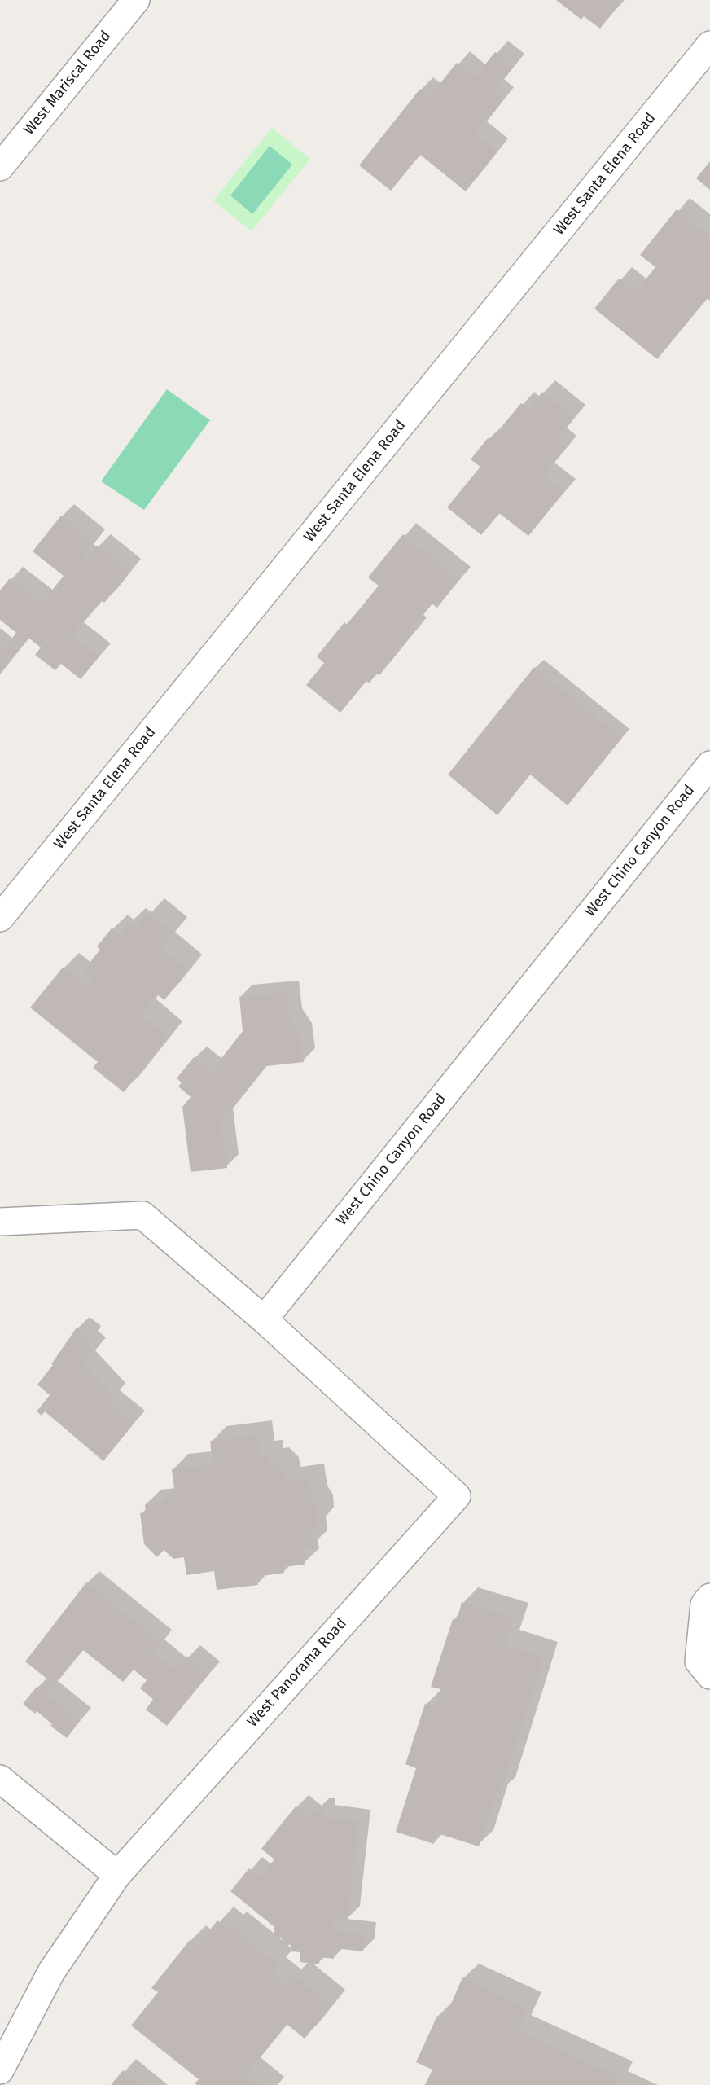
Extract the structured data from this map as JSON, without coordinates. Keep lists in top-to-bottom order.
{
  "streets": {
    "street": [
      "West Mariscal Road",
      "West Santa Elena Road",
      "West Chino Canyon Road",
      "West Panorama Road"
    ]
  },
  "crossings": [
    ["West Chino Canyon Road", "West Panorama Road"]
  ]
}
